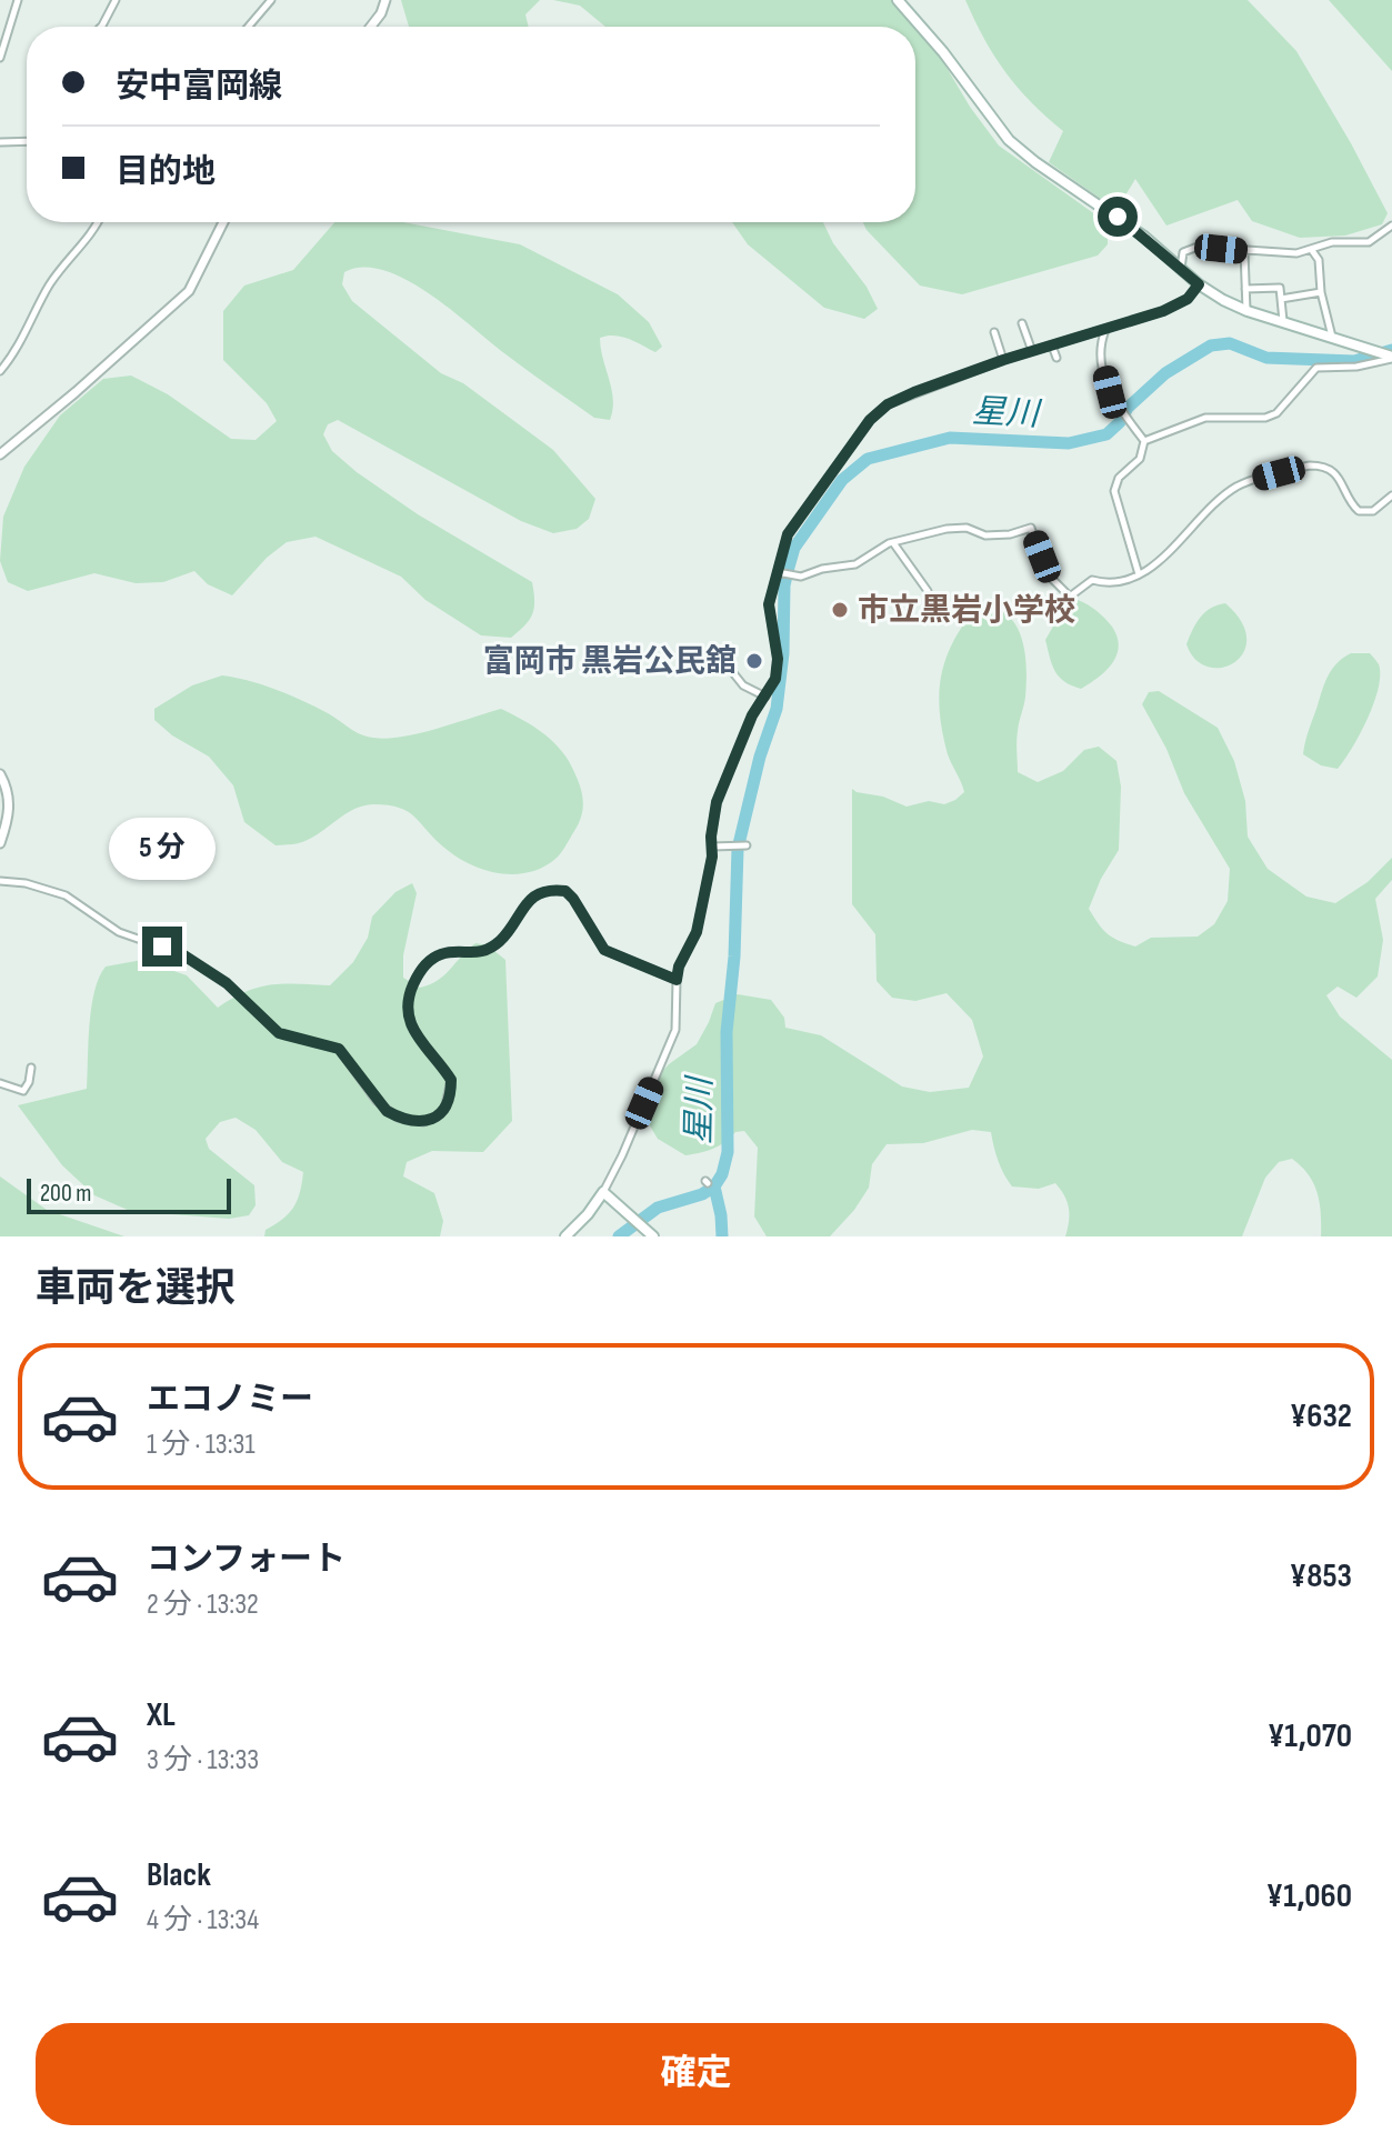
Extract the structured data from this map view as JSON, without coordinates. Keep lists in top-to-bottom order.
{
  "water": ["星川"],
  "places": ["市立黒岩小学校", "富岡市 黒岩公民舘"],
  "scale_bar": "200 m",
  "page": {
    "banner": ["安中富岡線", "目的地"],
    "bubble": "5 分",
    "scale": "200 m",
    "heading": "車両を選択",
    "list": [
      {
        "name": "エコノミー",
        "note": "1 分 · 13:31",
        "value": "¥632"
      },
      {
        "name": "コンフォート",
        "note": "2 分 · 13:32",
        "value": "¥853"
      },
      {
        "name": "XL",
        "note": "3 分 · 13:33",
        "value": "¥1,070"
      },
      {
        "name": "Black",
        "note": "4 分 · 13:34",
        "value": "¥1,060"
      }
    ],
    "buttons": "確定"
  }
}
